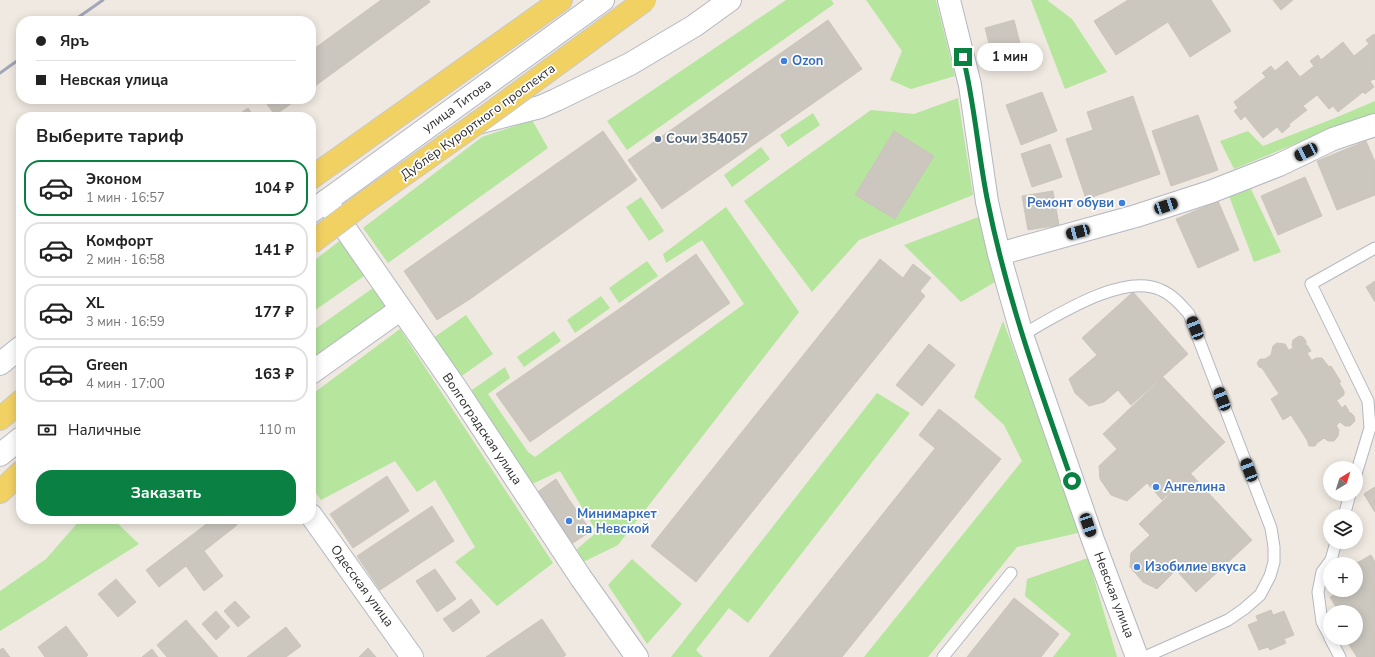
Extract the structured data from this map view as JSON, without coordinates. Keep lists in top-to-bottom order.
{
  "streets": {
    "main road": ["Дублёр Курортного проспекта"],
    "street": [
      "улица Титова",
      "Волгоградская улица",
      "Одесская улица",
      "Невская улица"
    ]
  },
  "crossings": [
    ["улица Титова", "Волгоградская улица"]
  ],
  "places": [
    "Ozon",
    "Сочи 354057",
    "Ремонт обуви",
    "Ангелина",
    "Минимаркет на Невской",
    "Изобилие вкуса"
  ],
  "north": "top right",
  "page": {
    "banner": ["Яръ", "Невская улица"],
    "bubble": "1 мин",
    "heading": "Выберите тариф",
    "list": [
      {
        "name": "Эконом",
        "note": "1 мин · 16:57",
        "value": "104 ₽"
      },
      {
        "name": "Комфорт",
        "note": "2 мин · 16:58",
        "value": "141 ₽"
      },
      {
        "name": "XL",
        "note": "3 мин · 16:59",
        "value": "177 ₽"
      },
      {
        "name": "Green",
        "note": "4 мин · 17:00",
        "value": "163 ₽"
      }
    ],
    "pay": ["Наличные", "110 m"],
    "map_buttons": ["+", "−"],
    "buttons": "Заказать"
  }
}
